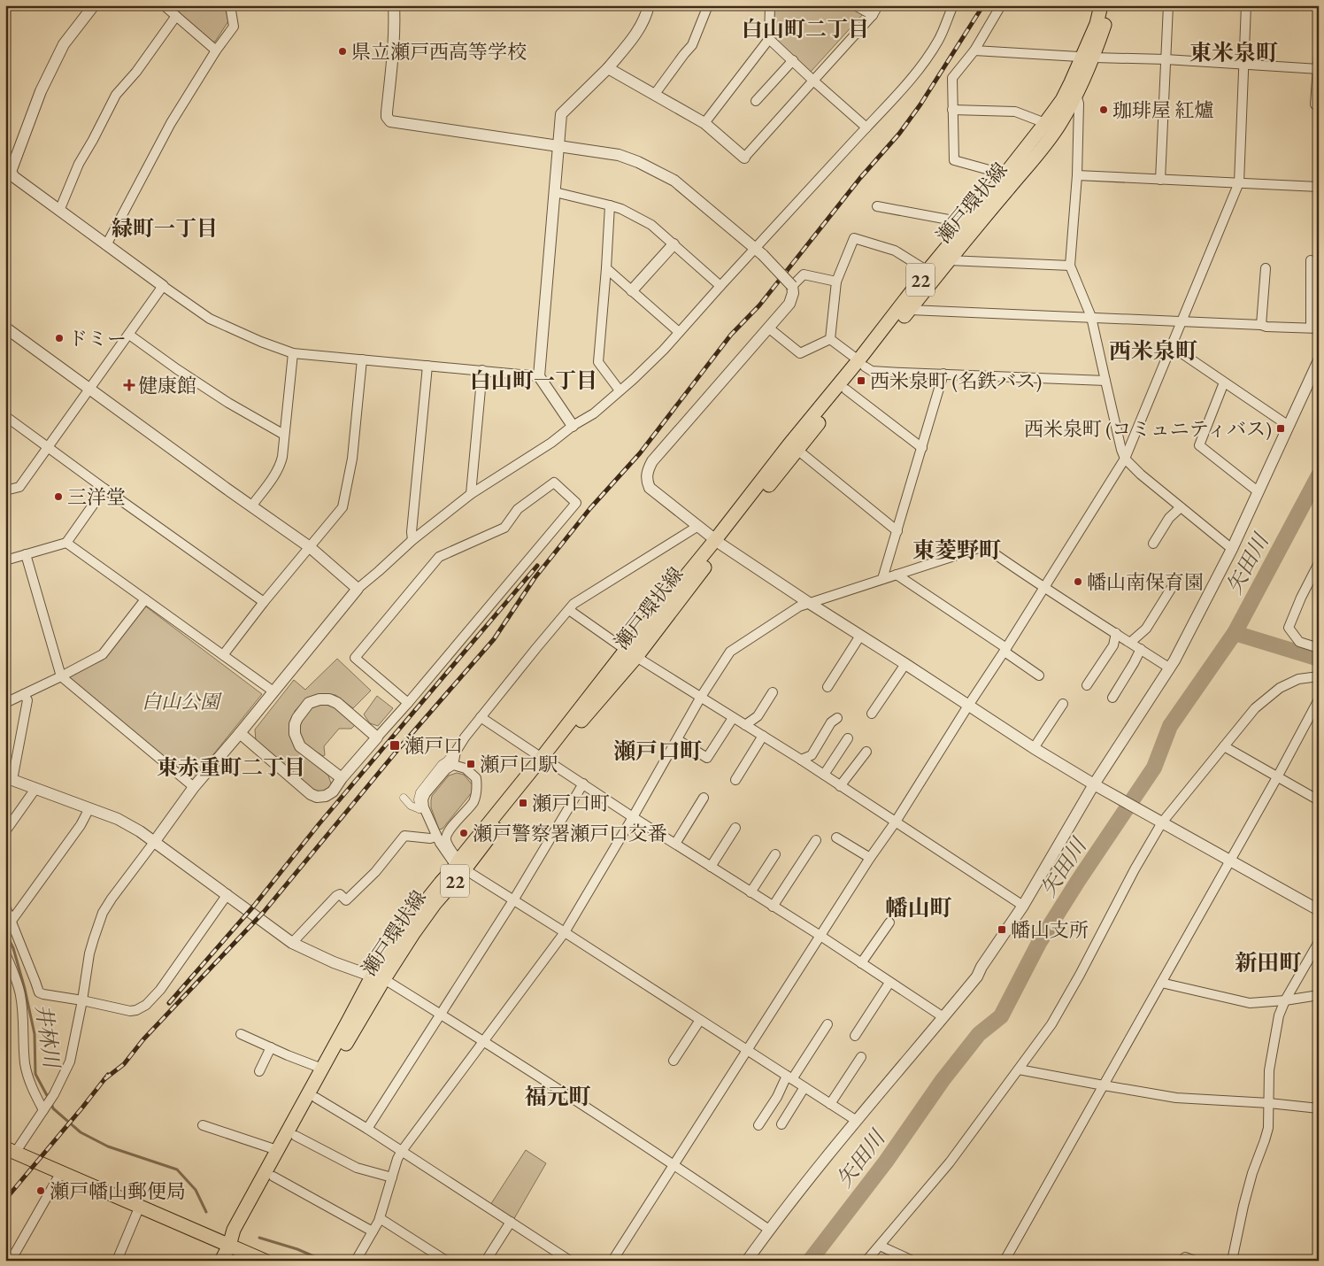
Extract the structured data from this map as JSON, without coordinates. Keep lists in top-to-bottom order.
{
  "streets": {
    "main road": ["瀬戸環状線", "22"]
  },
  "districts": [
    "白山町二丁目",
    "東米泉町",
    "緑町一丁目",
    "西米泉町",
    "白山町一丁目",
    "東菱野町",
    "瀬戸口町",
    "東赤重町二丁目",
    "幡山町",
    "新田町",
    "福元町"
  ],
  "water": ["矢田川", "井林川"],
  "parks": ["白山公園"],
  "places": {
    "other": [
      "県立瀬戸西高等学校",
      "珈琲屋 紅爐",
      "ドミー",
      "三洋堂",
      "幡山南保育園",
      "瀬戸警察署瀬戸口交番",
      "瀬戸幡山郵便局"
    ],
    "transit": [
      "西米泉町 (名鉄バス)",
      "西米泉町 (コミュニティバス)",
      "瀬戸口",
      "瀬戸口駅",
      "瀬戸口町",
      "幡山支所"
    ],
    "health": ["健康館"]
  }
}
